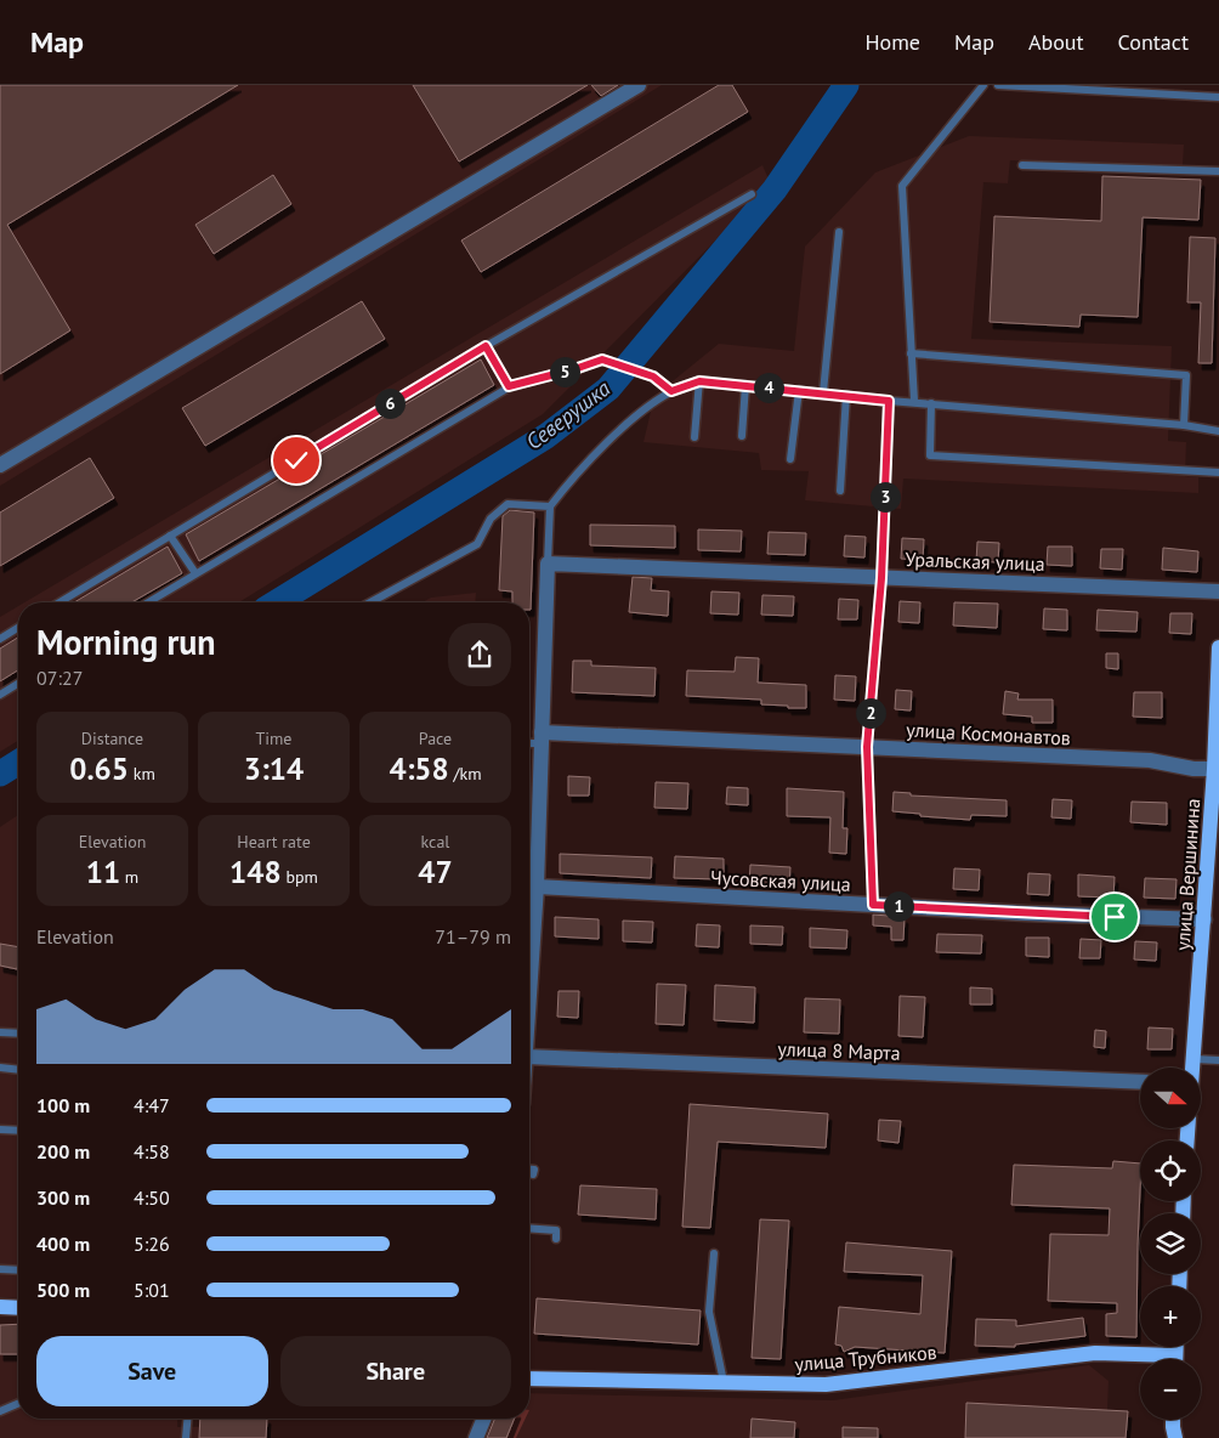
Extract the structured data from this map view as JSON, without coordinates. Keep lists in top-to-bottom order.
{
  "streets": {
    "main road": ["улица Вершинина", "улица Трубников"],
    "street": [
      "Уральская улица",
      "улица Космонавтов",
      "Чусовская улица",
      "улица 8 Марта"
    ]
  },
  "crossings": [
    ["улица Космонавтов", "улица Вершинина"],
    ["улица Вершинина", "Чусовская улица"]
  ],
  "water": ["Северушка"],
  "north": "right",
  "page": {
    "header": "Map",
    "nav": [
      "Home",
      "Map",
      "About",
      "Contact"
    ],
    "pins": [
      "5",
      "4",
      "6",
      "3",
      "2",
      "1"
    ],
    "heading": ["Morning run", "07:27"],
    "stats": [
      ["Distance", "0.65 km"],
      ["Time", "3:14"],
      ["Pace", "4:58 /km"],
      ["Elevation", "11 m"],
      ["Heart rate", "148 bpm"],
      ["kcal", "47"]
    ],
    "chart": ["Elevation", "71–79 m"],
    "map_buttons": ["+", "−"],
    "list": [
      {
        "name": "100 m",
        "note": "4:47"
      },
      {
        "name": "200 m",
        "note": "4:58"
      },
      {
        "name": "300 m",
        "note": "4:50"
      },
      {
        "name": "400 m",
        "note": "5:26"
      },
      {
        "name": "500 m",
        "note": "5:01"
      }
    ],
    "buttons": ["Save", "Share"]
  }
}
